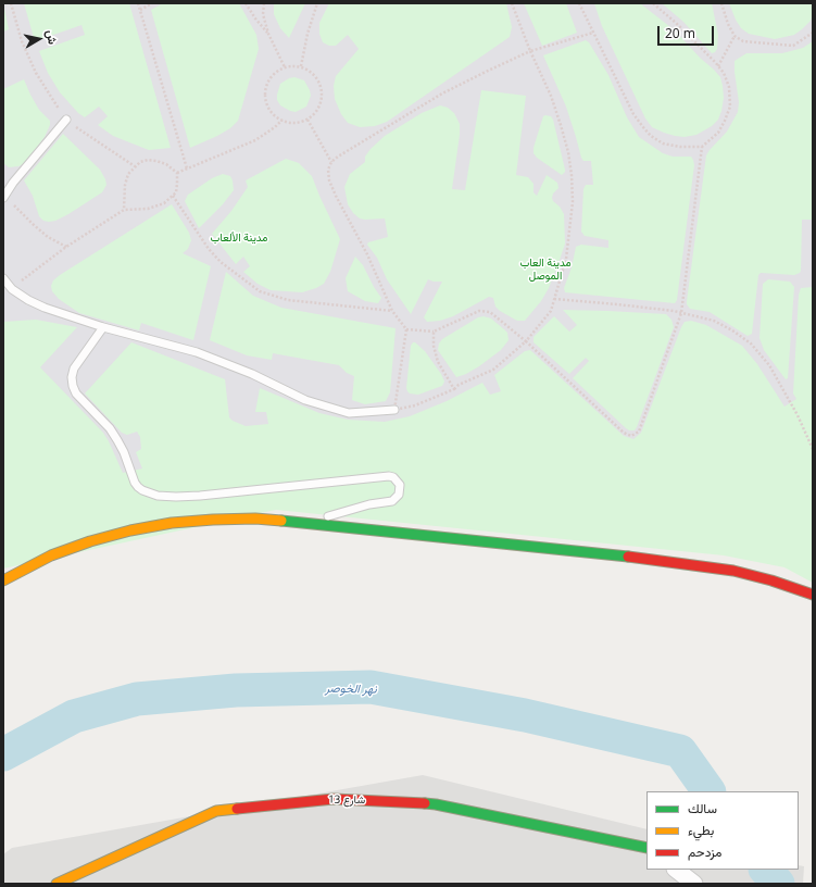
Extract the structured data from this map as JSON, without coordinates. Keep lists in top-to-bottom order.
{
  "streets": {
    "main road": ["شارع 13"]
  },
  "water": ["نهر الخوصر"],
  "parks": ["مدينة الألعاب", "مدينة العاب الموصل"],
  "legend": ["سالك", "بطيء", "مزدحم"],
  "scale_bar": "20 m",
  "north": "right"
}
